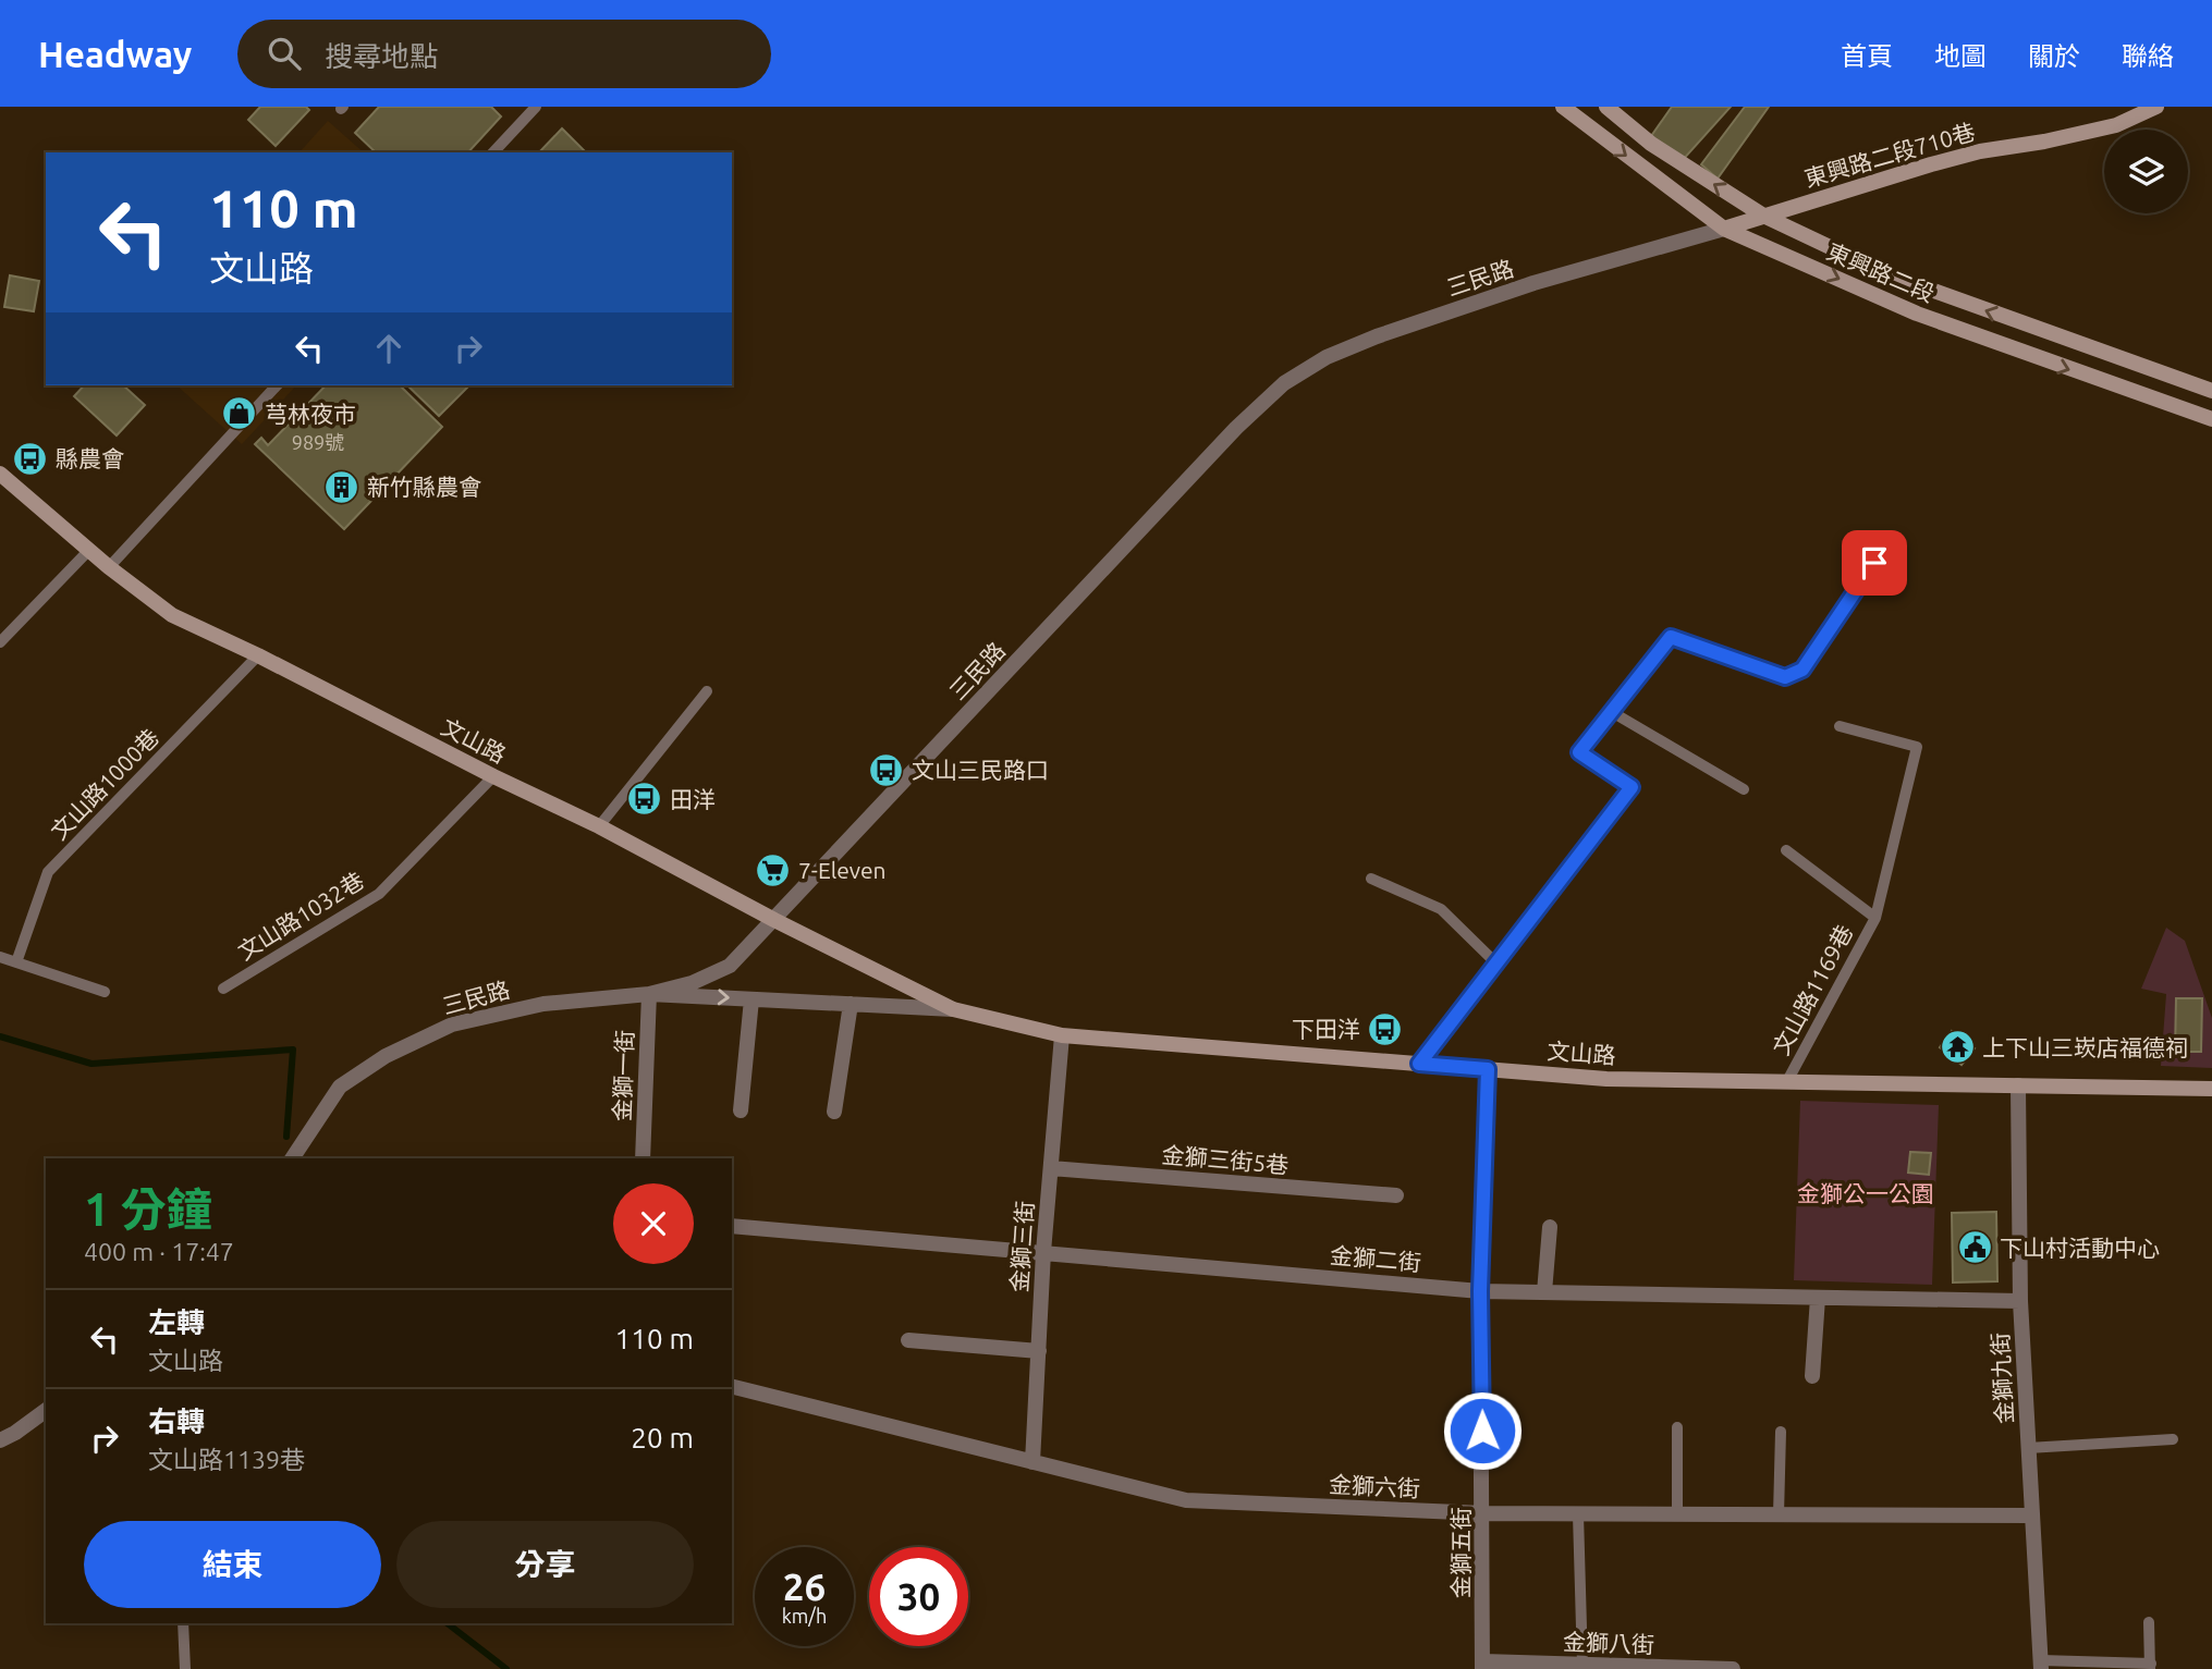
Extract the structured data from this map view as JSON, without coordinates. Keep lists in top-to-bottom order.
{
  "streets": {
    "main road": ["東興路二段710巷", "東興路二段", "文山路"],
    "street": [
      "三民路",
      "金獅一街",
      "金獅三街5巷",
      "金獅三街",
      "金獅二街",
      "金獅九街",
      "金獅六街",
      "金獅五街",
      "金獅八街"
    ],
    "lane": ["文山路1000巷", "文山路1032巷", "文山路1169巷"]
  },
  "crossings": [
    ["東興路二段710巷", "東興路二段"],
    ["東興路二段710巷", "三民路"],
    ["東興路二段", "三民路"],
    ["三民路", "文山路"],
    ["三民路", "金獅一街"],
    ["文山路", "文山路1000巷"],
    ["文山路", "文山路1032巷"],
    ["文山路", "文山路1169巷"],
    ["文山路", "金獅一街"],
    ["文山路", "金獅三街"],
    ["文山路", "金獅九街"],
    ["文山路", "金獅五街"],
    ["金獅三街5巷", "金獅三街"],
    ["金獅三街", "金獅二街"],
    ["金獅三街", "金獅六街"],
    ["金獅二街", "金獅九街"],
    ["金獅二街", "金獅五街"],
    ["金獅九街", "金獅六街"],
    ["金獅六街", "金獅五街"],
    ["金獅五街", "金獅八街"]
  ],
  "parks": ["金獅公一公園"],
  "places": {
    "shop": ["芎林夜市"],
    "bus stop": [
      "縣農會",
      "文山三民路口",
      "田洋",
      "下田洋"
    ],
    "building": ["新竹縣農會"],
    "supermarket": ["7-Eleven"],
    "temple": ["上下山三崁店福德祠"],
    "public building": ["下山村活動中心"]
  },
  "house_numbers": ["989號"],
  "page": {
    "header": "Headway",
    "search": "搜尋地點",
    "nav": [
      "首頁",
      "地圖",
      "關於",
      "聯絡"
    ],
    "turn": ["110 m", "文山路"],
    "heading": ["1 分鐘", "400 m · 17:47"],
    "list": [
      {
        "name": "左轉",
        "note": "文山路",
        "value": "110 m"
      },
      {
        "name": "右轉",
        "note": "文山路1139巷",
        "value": "20 m"
      }
    ],
    "buttons": ["結束", "分享"],
    "speed": "26 km/h",
    "limit": "30"
  }
}
